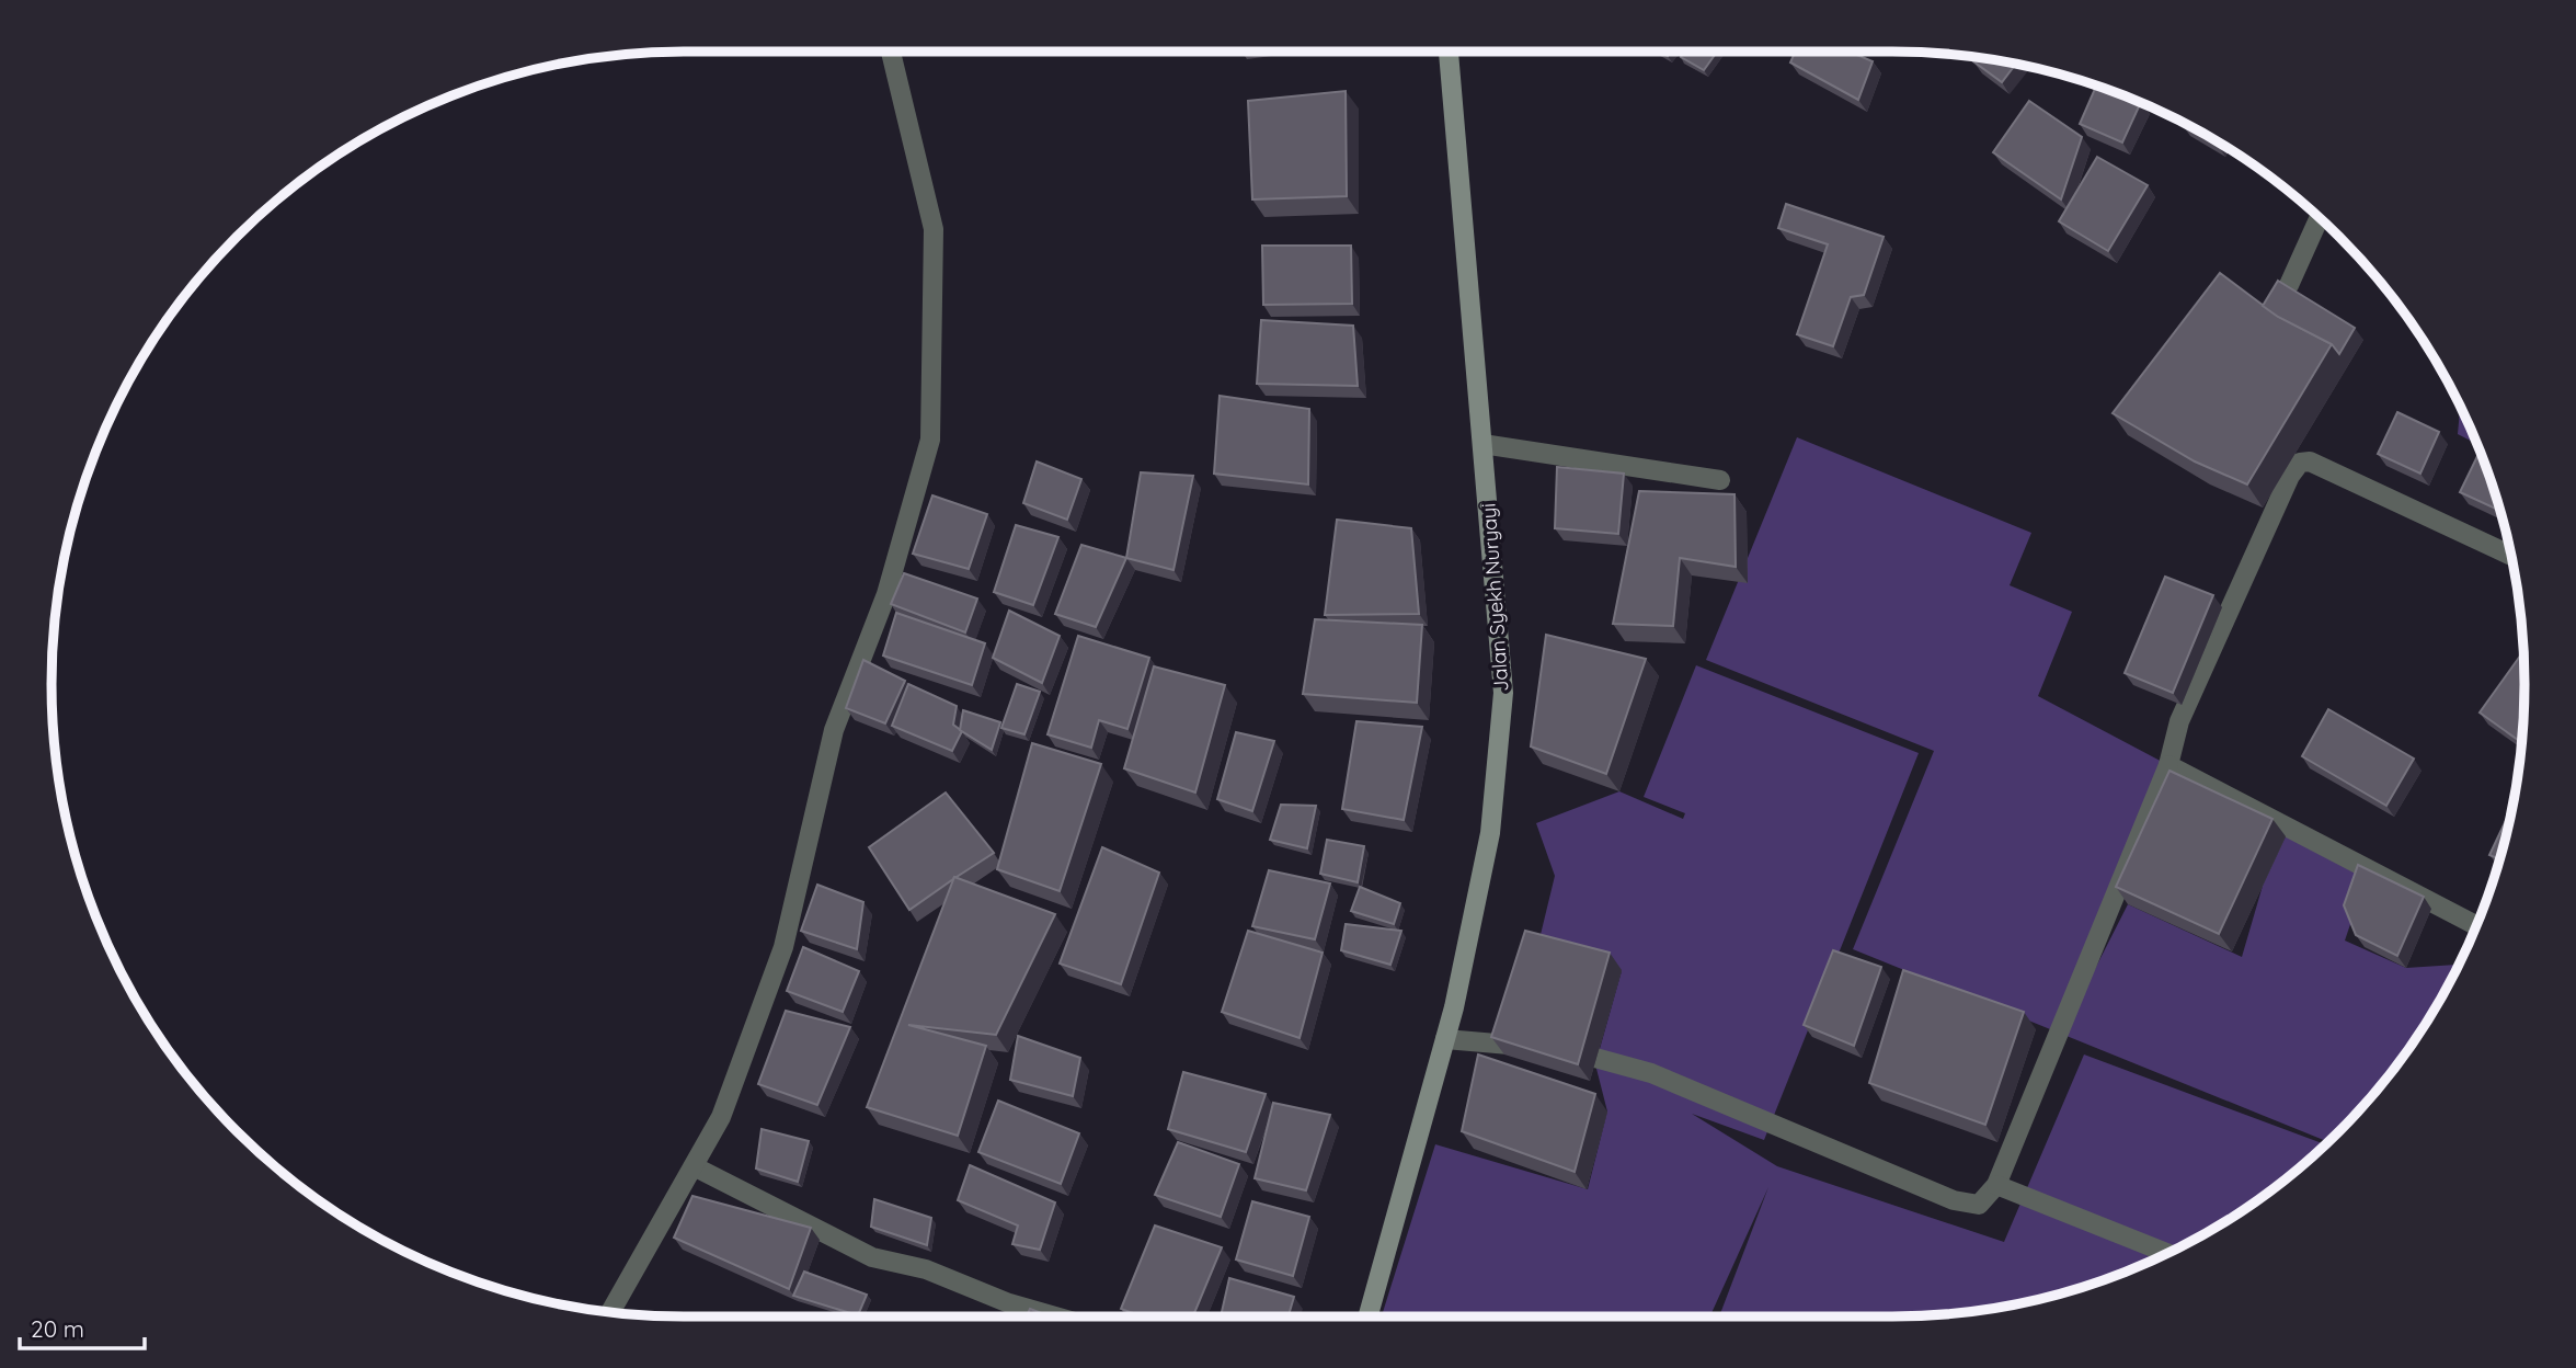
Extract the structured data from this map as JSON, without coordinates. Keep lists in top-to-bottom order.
{
  "streets": {
    "main road": ["Jalan Syekh Nuryayi"]
  },
  "scale_bar": "20 m"
}
